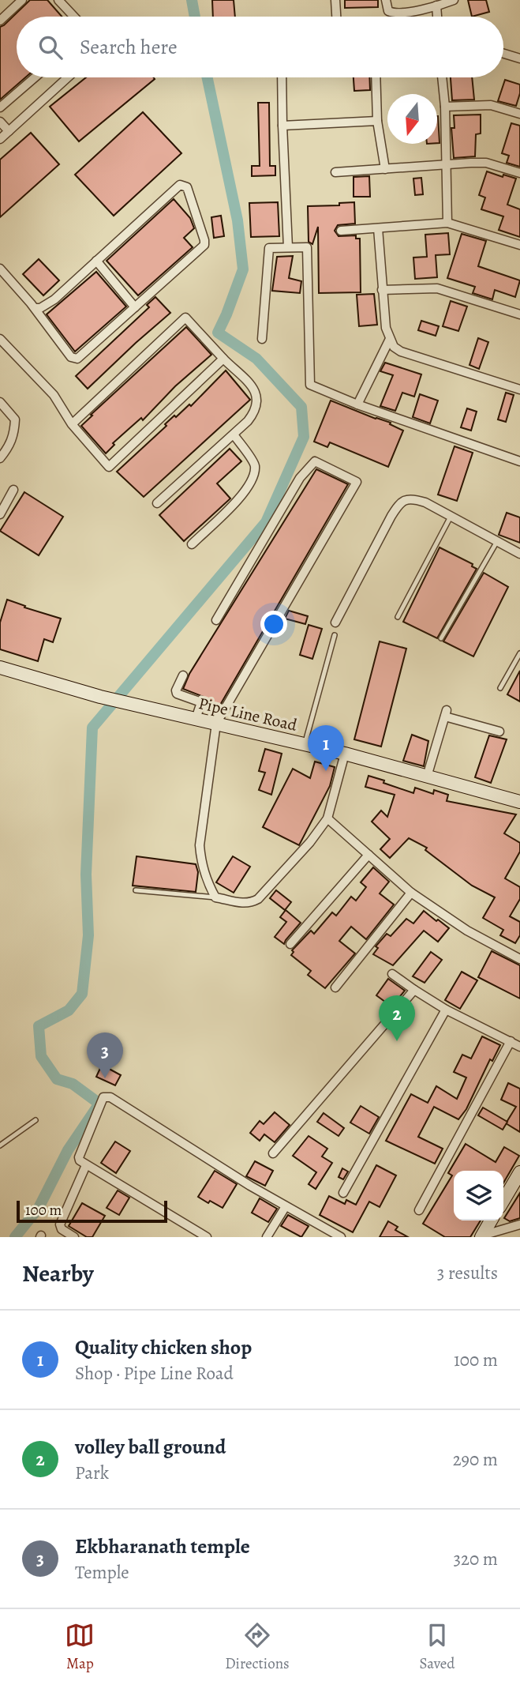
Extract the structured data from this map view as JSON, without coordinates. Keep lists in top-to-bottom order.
{
  "streets": {
    "street": ["Pipe Line Road"]
  },
  "scale_bar": "100 m",
  "north": "bottom",
  "page": {
    "search": "Search here",
    "pins": ["1", "2", "3"],
    "scale": "100 m",
    "heading": ["Nearby", "3 results"],
    "list": [
      {
        "mark": "1",
        "name": "Quality chicken shop",
        "note": "Shop · Pipe Line Road",
        "value": "100 m"
      },
      {
        "mark": "2",
        "name": "volley ball ground",
        "note": "Park",
        "value": "290 m"
      },
      {
        "mark": "3",
        "name": "Ekbharanath temple",
        "note": "Temple",
        "value": "320 m"
      }
    ],
    "nav": ["Map", "Directions", "Saved"]
  }
}
